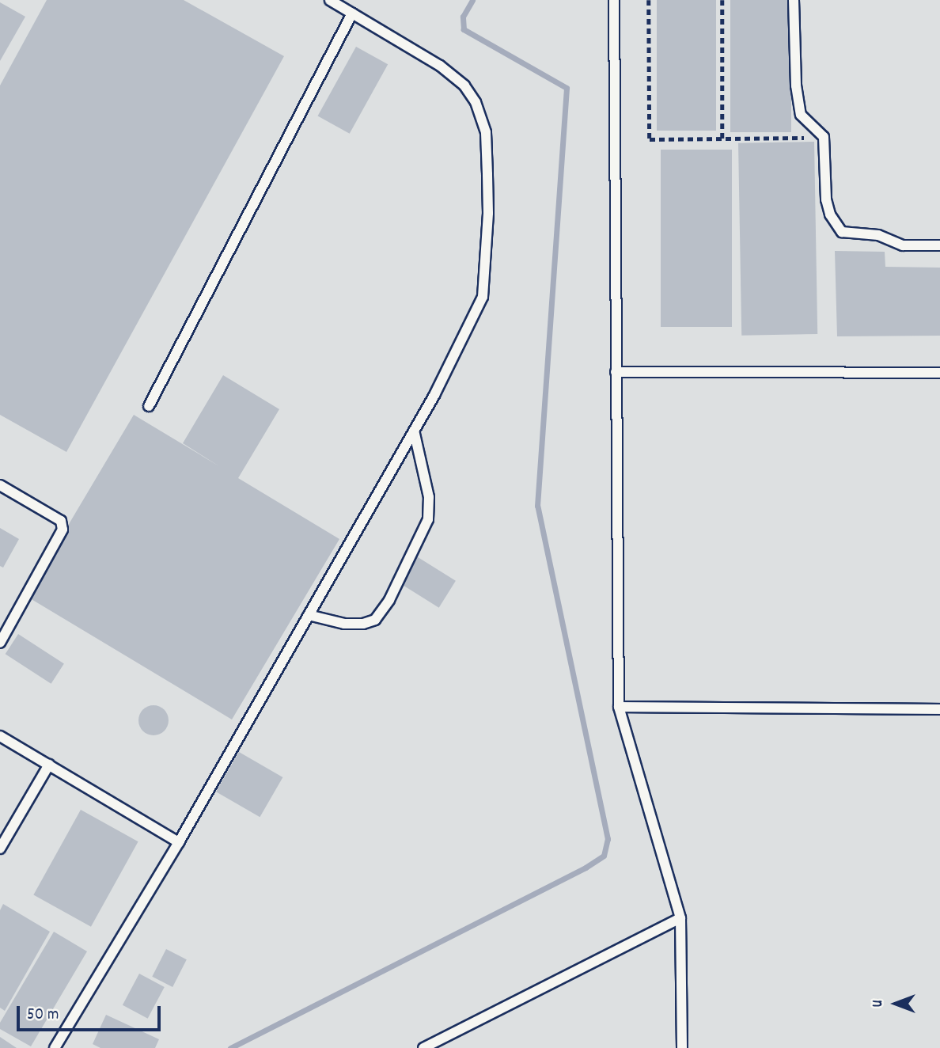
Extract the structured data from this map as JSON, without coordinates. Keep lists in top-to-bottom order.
{
  "scale_bar": "50 m",
  "north": "left"
}
